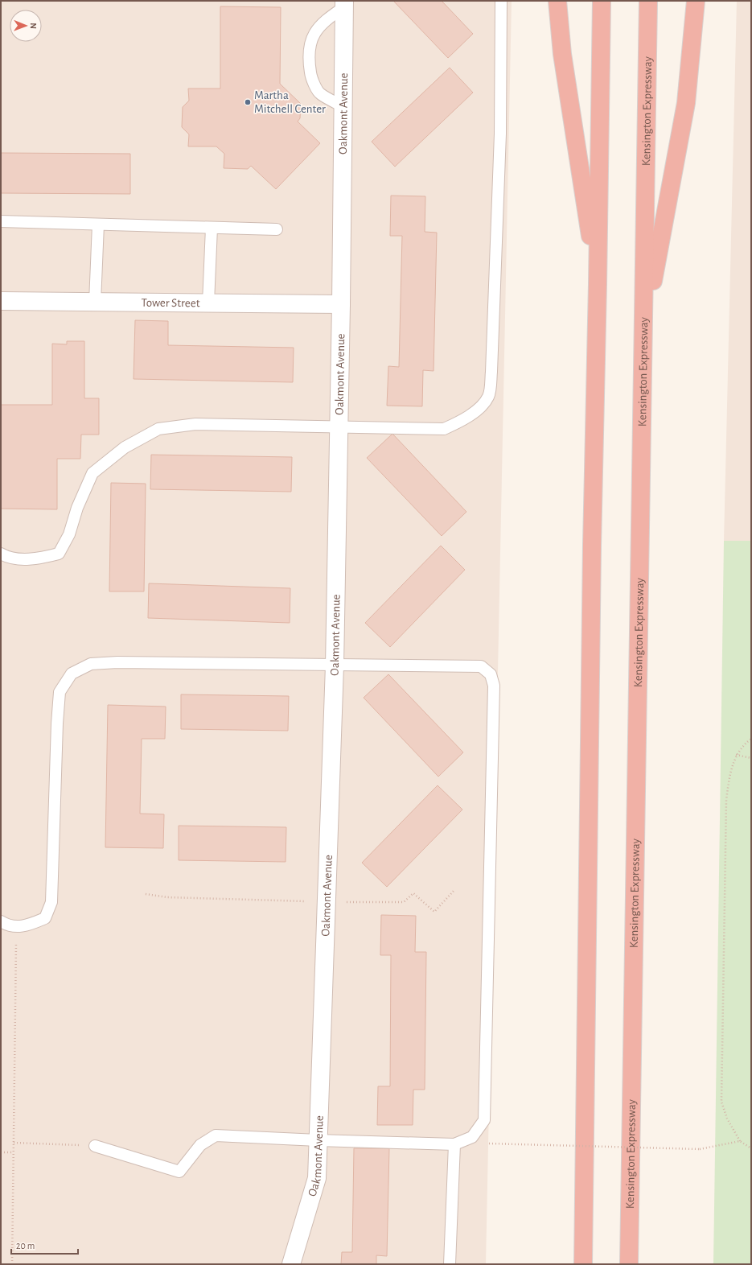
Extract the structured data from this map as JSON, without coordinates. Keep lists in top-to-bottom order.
{
  "streets": {
    "highway": ["Kensington Expressway"],
    "street": ["Oakmont Avenue", "Tower Street"]
  },
  "crossings": [
    ["Oakmont Avenue", "Tower Street"]
  ],
  "places": ["Martha Mitchell Center"],
  "scale_bar": "20 m",
  "north": "right"
}
